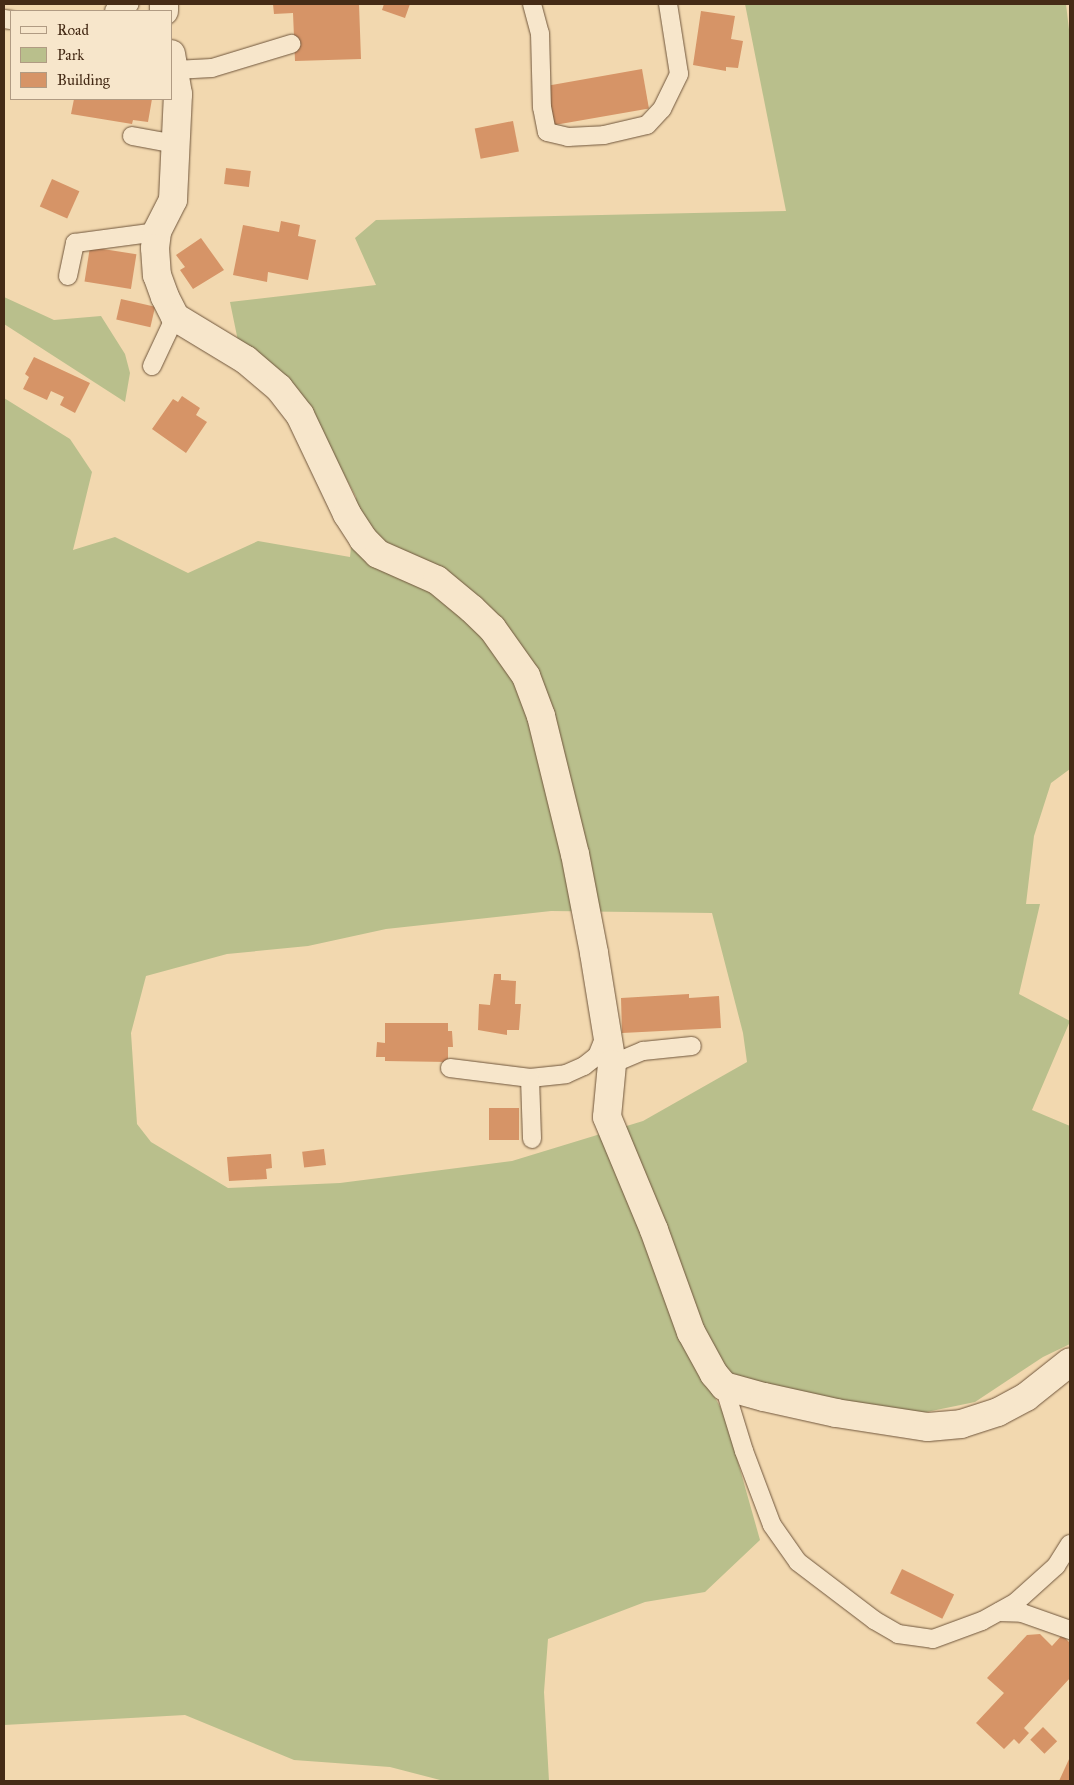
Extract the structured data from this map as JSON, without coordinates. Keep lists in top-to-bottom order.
{
  "legend": ["Road", "Park", "Building"]
}
